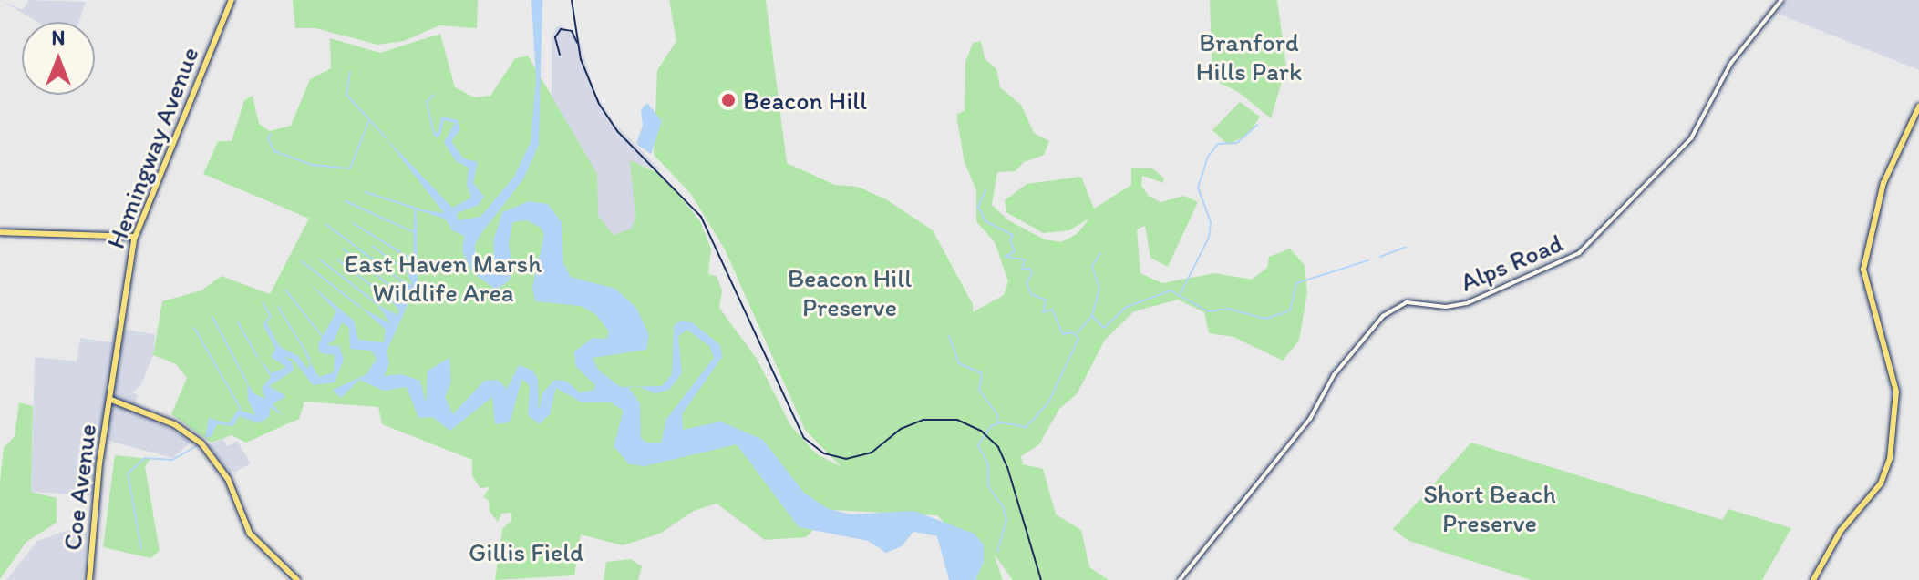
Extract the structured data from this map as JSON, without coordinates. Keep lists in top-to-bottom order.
{
  "streets": {
    "main road": ["Hemingway Avenue", "Coe Avenue"],
    "street": ["Alps Road"]
  },
  "crossings": [
    ["Hemingway Avenue", "Coe Avenue"]
  ],
  "parks": [
    "Branford Hills Park",
    "East Haven Marsh Wildlife Area",
    "Beacon Hill Preserve",
    "Short Beach Preserve",
    "Gillis Field"
  ],
  "places": ["Beacon Hill"],
  "north": "top"
}
